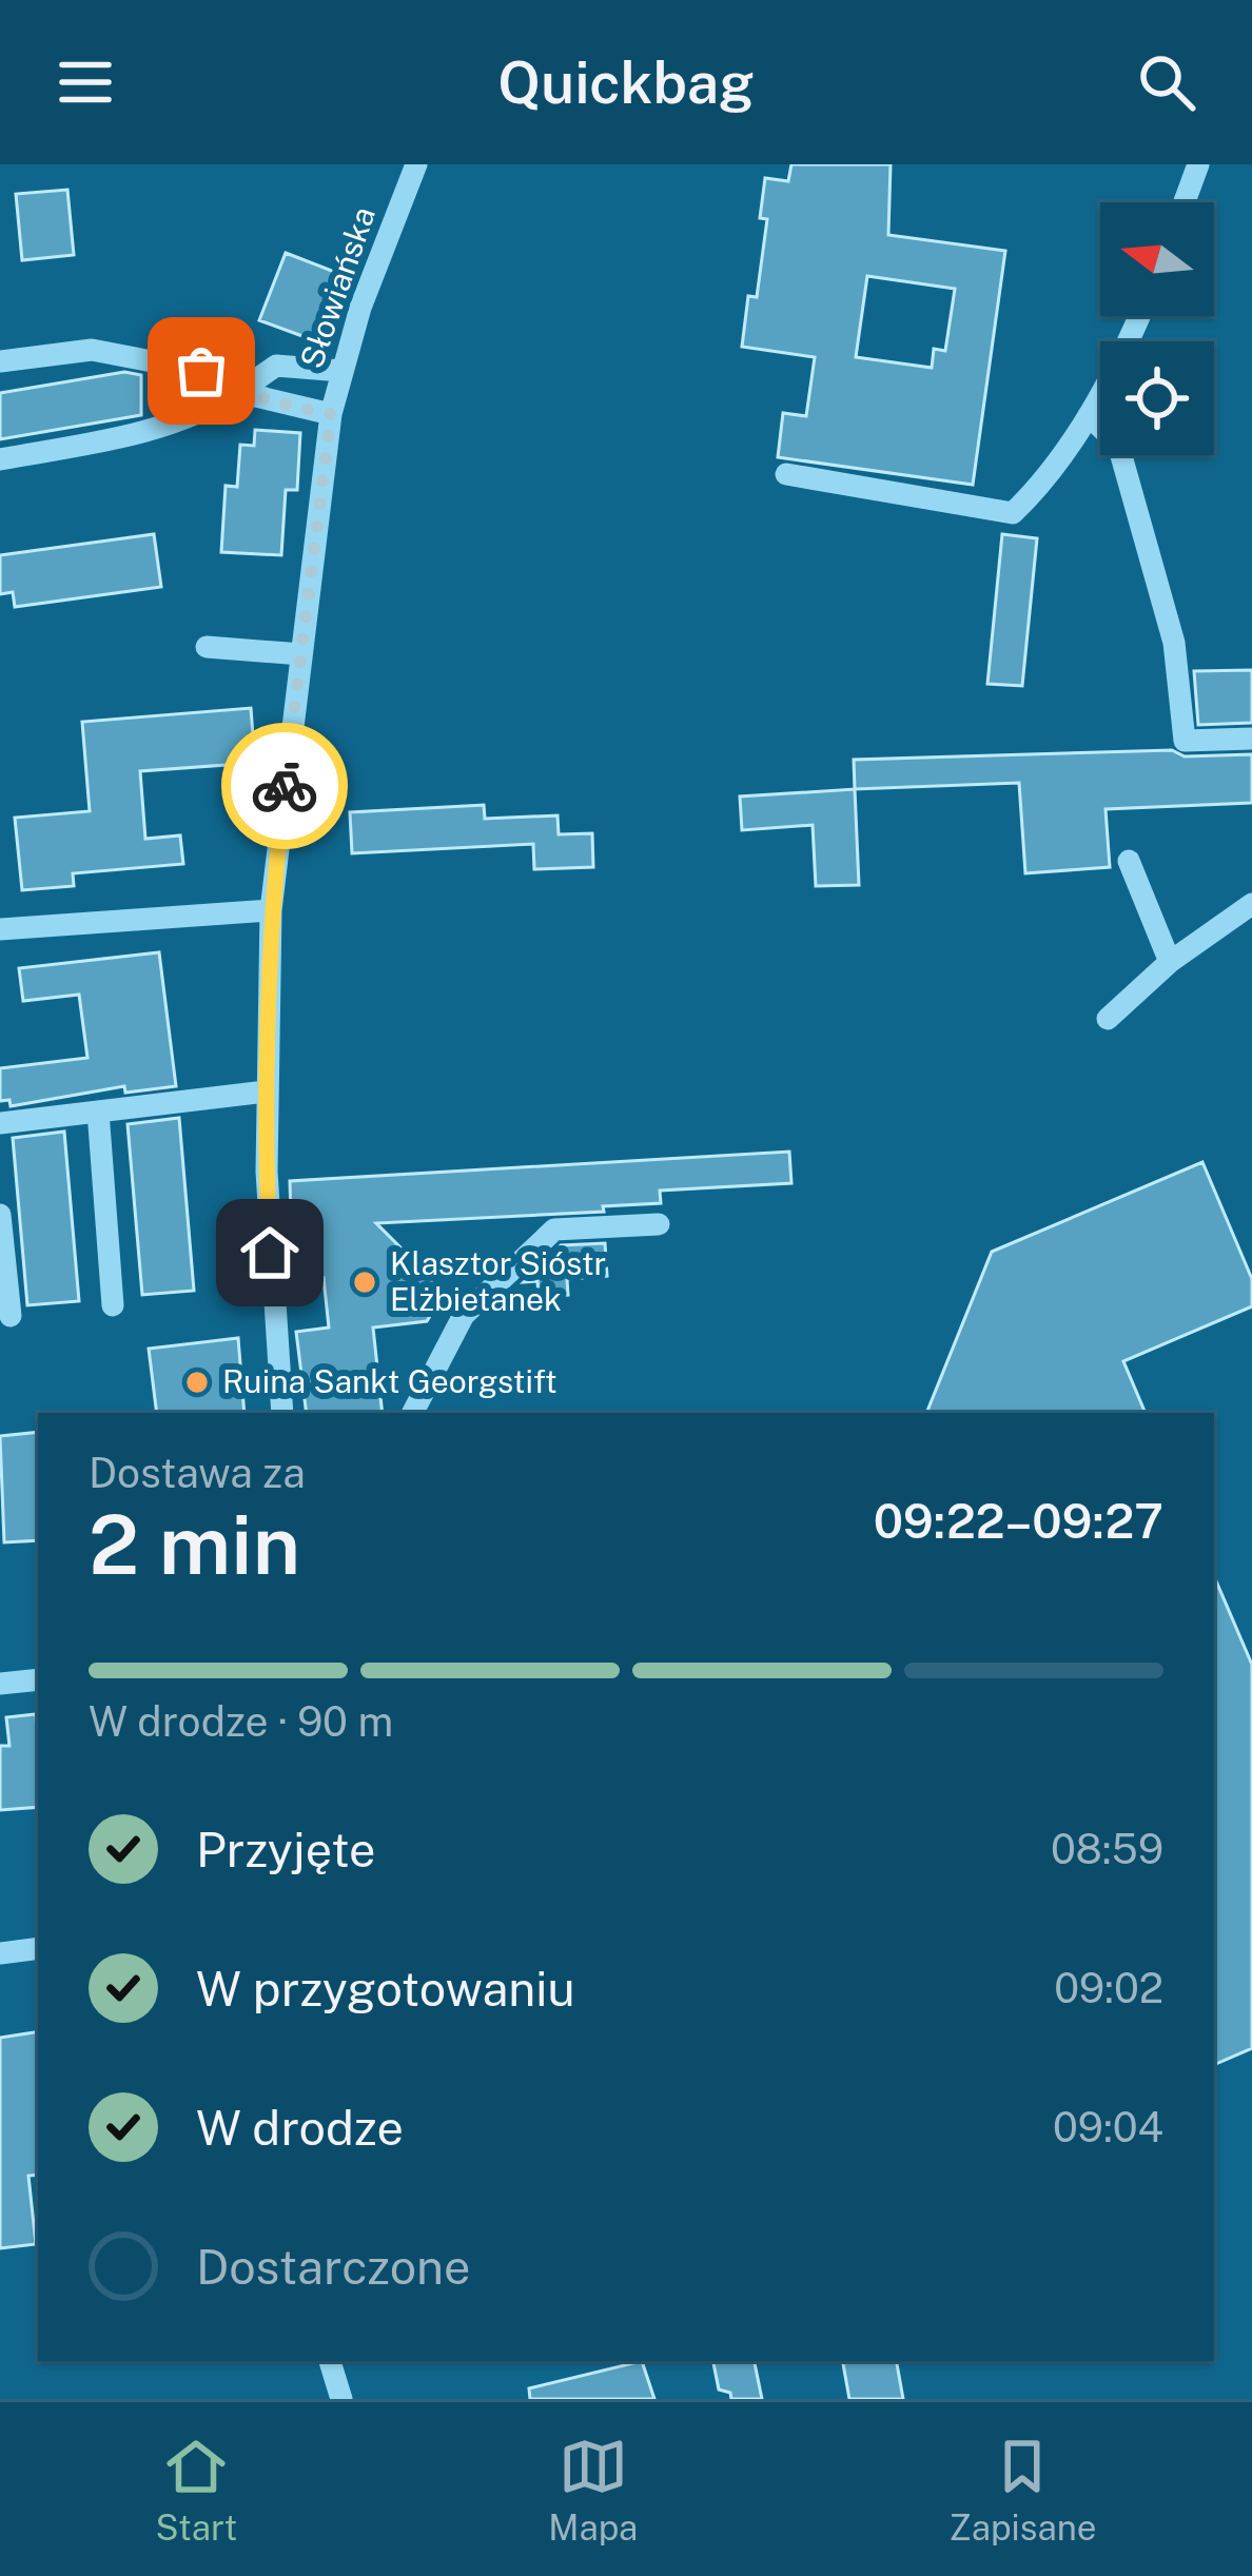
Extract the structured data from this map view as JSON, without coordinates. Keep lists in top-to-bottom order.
{
  "streets": {
    "street": ["Słowiańska"]
  },
  "places": ["Klasztor Sióstr Elżbietanek", "Ruina Sankt Georgstift"],
  "north": "left",
  "page": {
    "header": "Quickbag",
    "heading": ["2 min", "Dostawa za", "09:22–09:27"],
    "bar": "W drodze · 90 m",
    "list": [
      ["Przyjęte", "08:59"],
      ["W przygotowaniu", "09:02"],
      ["W drodze", "09:04"],
      "Dostarczone"
    ],
    "tabs": ["Start", "Mapa", "Zapisane"]
  }
}
